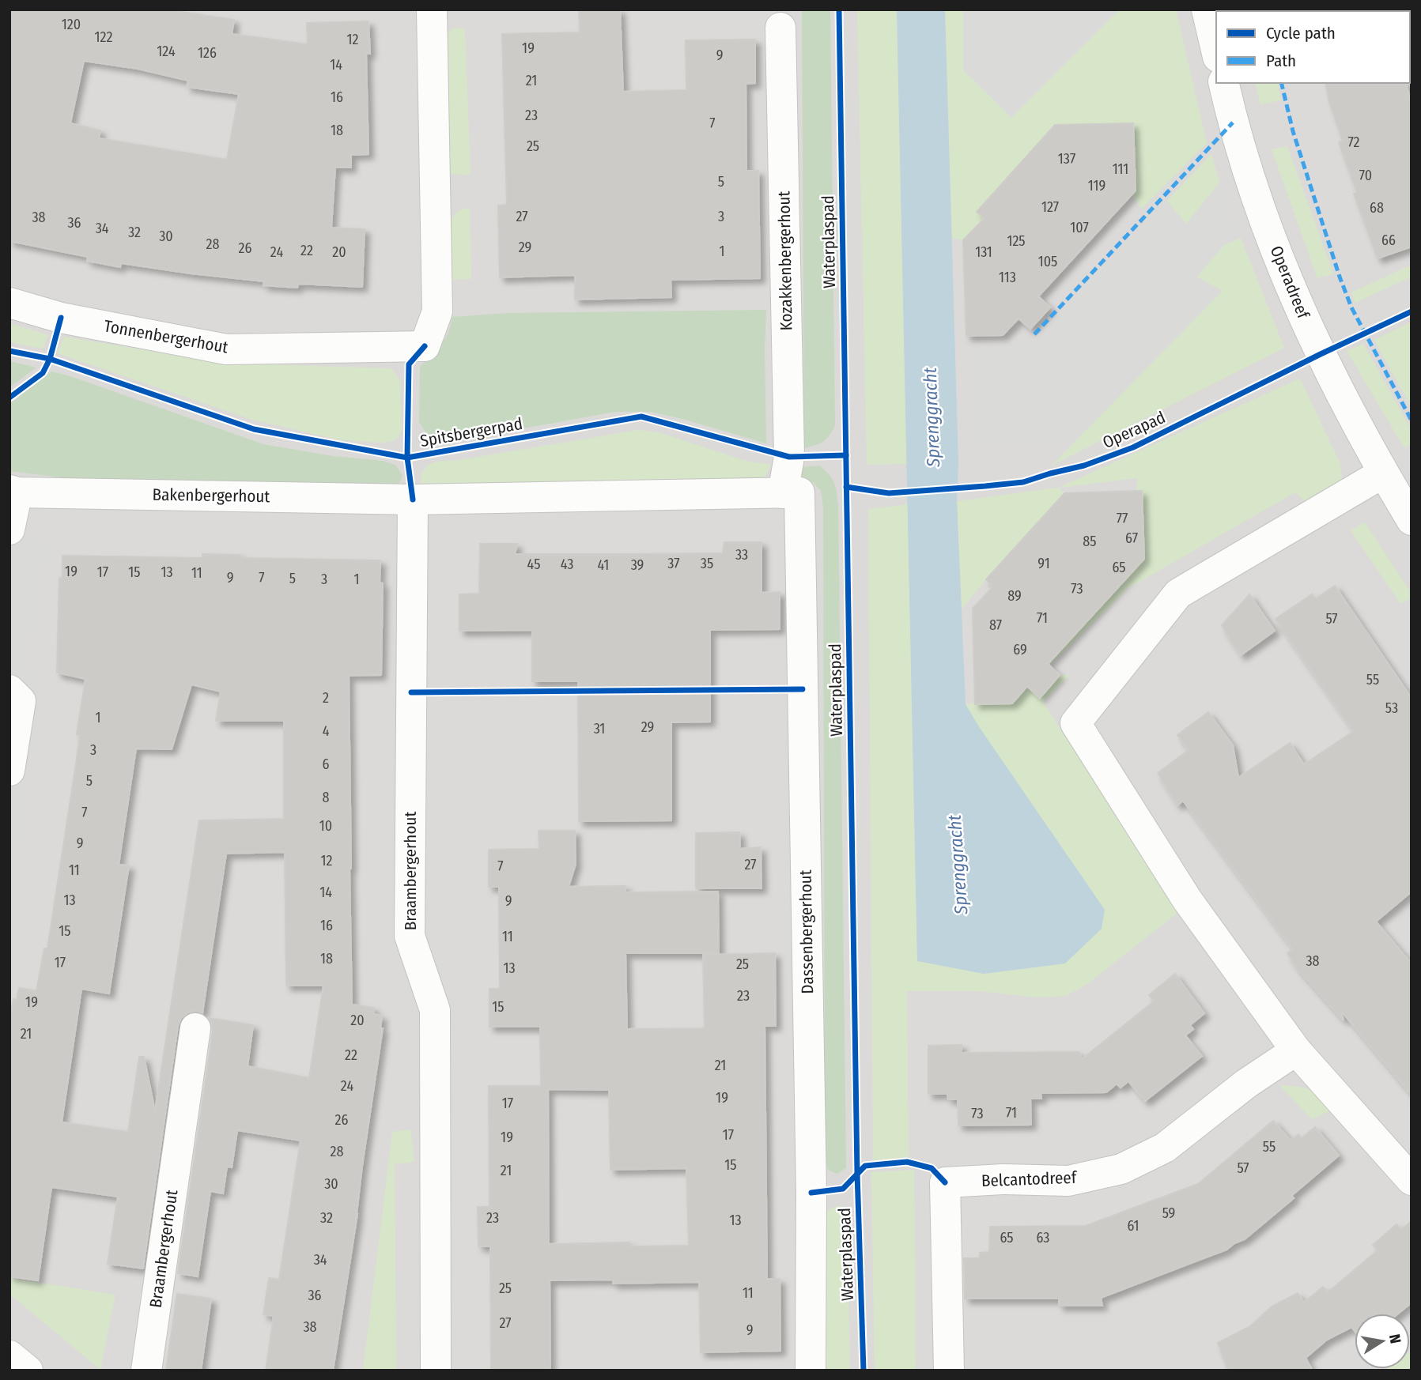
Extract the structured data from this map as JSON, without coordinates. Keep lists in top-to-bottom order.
{
  "streets": {
    "street": [
      "Kozakkenbergerhout",
      "Operadreef",
      "Tonnenbergerhout",
      "Bakenbergerhout",
      "Braambergerhout",
      "Dassenbergerhout",
      "Belcantodreef"
    ],
    "cycle path": ["Waterplaspad", "Operapad", "Spitsbergerpad"]
  },
  "crossings": [
    ["Kozakkenbergerhout", "Dassenbergerhout"],
    ["Bakenbergerhout", "Braambergerhout"]
  ],
  "water": ["Sprenggracht"],
  "house_numbers": [
    "120",
    "122",
    "12",
    "19",
    "124",
    "126",
    "9",
    "14",
    "21",
    "16",
    "23",
    "7",
    "18",
    "72",
    "25",
    "137",
    "111",
    "70",
    "5",
    "119",
    "127",
    "68",
    "27",
    "3",
    "38",
    "36",
    "107",
    "34",
    "32",
    "30",
    "66",
    "125",
    "28",
    "29",
    "26",
    "22",
    "1",
    "24",
    "20",
    "131",
    "105",
    "113",
    "77",
    "67",
    "85",
    "33",
    "37",
    "35",
    "91",
    "45",
    "43",
    "41",
    "39",
    "65",
    "19",
    "17",
    "15",
    "13",
    "11",
    "9",
    "7",
    "5",
    "3",
    "1",
    "73",
    "89",
    "71",
    "57",
    "87",
    "69",
    "55",
    "2",
    "53",
    "1",
    "29",
    "31",
    "4",
    "3",
    "6",
    "5",
    "8",
    "7",
    "10",
    "9",
    "12",
    "27",
    "7",
    "11",
    "14",
    "13",
    "9",
    "16",
    "15",
    "11",
    "18",
    "38",
    "17",
    "25",
    "13",
    "23",
    "19",
    "15",
    "20",
    "21",
    "22",
    "21",
    "24",
    "19",
    "17",
    "71",
    "73",
    "26",
    "17",
    "19",
    "55",
    "28",
    "15",
    "57",
    "21",
    "30",
    "59",
    "32",
    "23",
    "13",
    "61",
    "65",
    "63",
    "34",
    "25",
    "11",
    "36",
    "27",
    "38",
    "9"
  ],
  "legend": ["Cycle path", "Path"],
  "north": "right"
}
